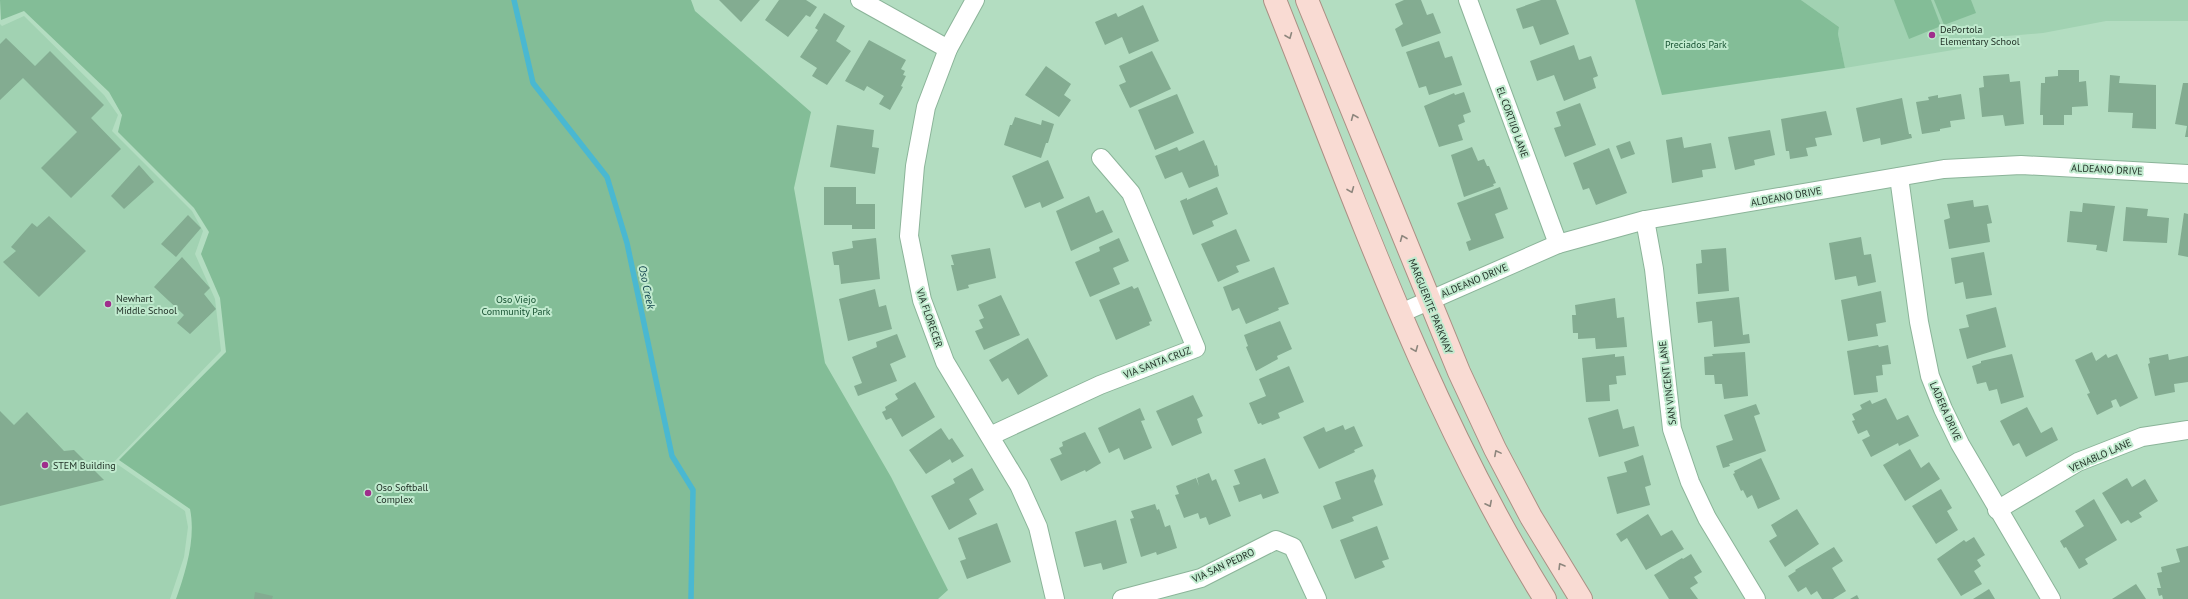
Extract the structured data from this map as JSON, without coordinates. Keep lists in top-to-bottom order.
{
  "streets": {
    "main road": ["MARGUERITE PARKWAY"],
    "street": [
      "EL CORTIJO LANE",
      "ALDEANO DRIVE",
      "VIA FLORECER",
      "VIA SANTA CRUZ",
      "SAN VINCENT LANE",
      "LADERA DRIVE",
      "VENABLO LANE",
      "VIA SAN PEDRO"
    ]
  },
  "crossings": [
    ["EL CORTIJO LANE", "ALDEANO DRIVE"],
    ["ALDEANO DRIVE", "MARGUERITE PARKWAY"],
    ["ALDEANO DRIVE", "SAN VINCENT LANE"],
    ["ALDEANO DRIVE", "LADERA DRIVE"],
    ["VIA FLORECER", "VIA SANTA CRUZ"],
    ["LADERA DRIVE", "VENABLO LANE"]
  ],
  "water": ["Oso Creek"],
  "parks": ["Preciados Park", "Oso Viejo Community Park"],
  "places": [
    "DePortola Elementary School",
    "Newhart Middle School",
    "STEM Building",
    "Oso Softball Complex"
  ]
}
